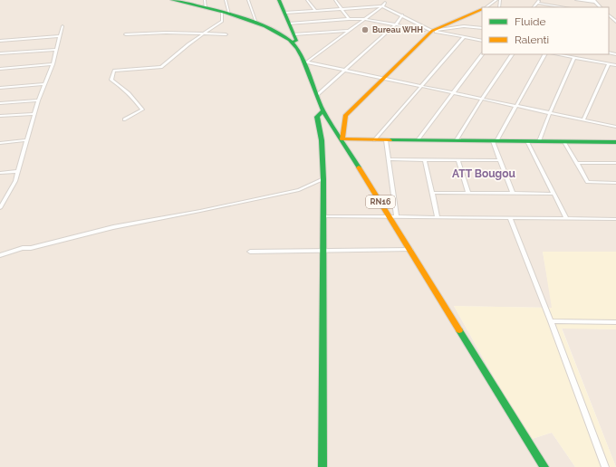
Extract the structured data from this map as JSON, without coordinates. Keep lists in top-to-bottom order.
{
  "streets": {
    "street": ["RN16"]
  },
  "districts": ["ATT Bougou"],
  "places": ["Bureau WHH"],
  "legend": ["Fluide", "Ralenti"]
}
